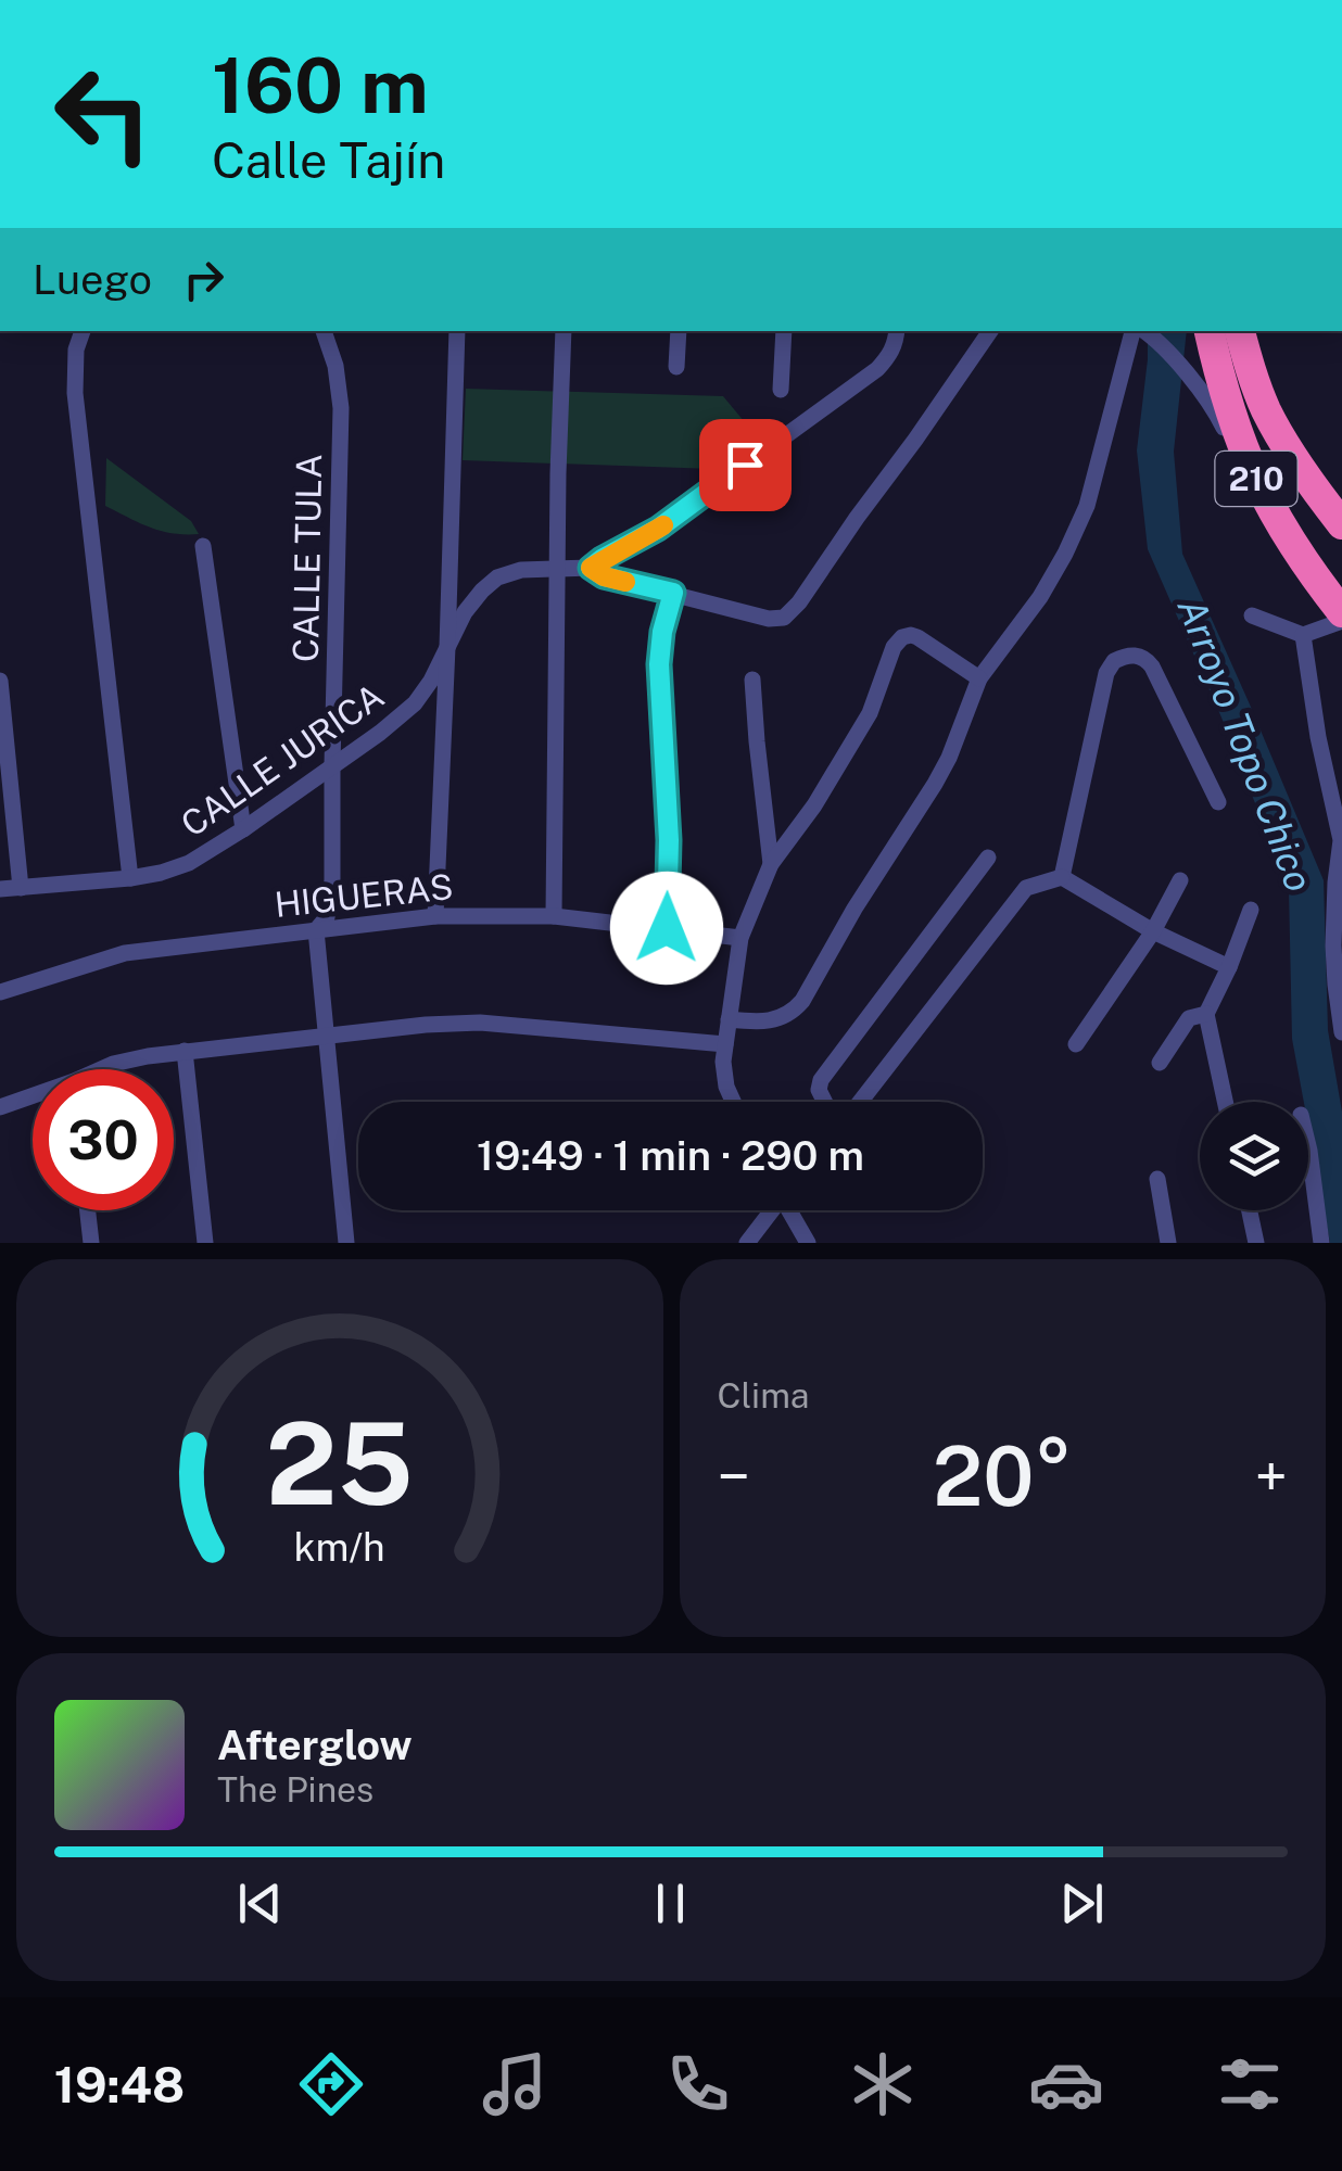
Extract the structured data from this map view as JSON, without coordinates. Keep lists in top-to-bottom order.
{
  "streets": {
    "highway": ["210"],
    "street": ["CALLE TULA", "CALLE JURICA", "HIGUERAS"]
  },
  "crossings": [
    ["CALLE TULA", "CALLE JURICA"],
    ["CALLE TULA", "HIGUERAS"]
  ],
  "water": ["Arroyo Topo Chico"],
  "page": {
    "turn": ["160 m", "Calle Tajín"],
    "then": "Luego",
    "limit": "30",
    "trip": "19:49 · 1 min · 290 m",
    "tile": "Clima",
    "heat": ["−", "20°", "+"],
    "song": ["Afterglow", "The Pines"],
    "tabs": "19:48",
    "gauge": ["25", "km/h"]
  }
}
